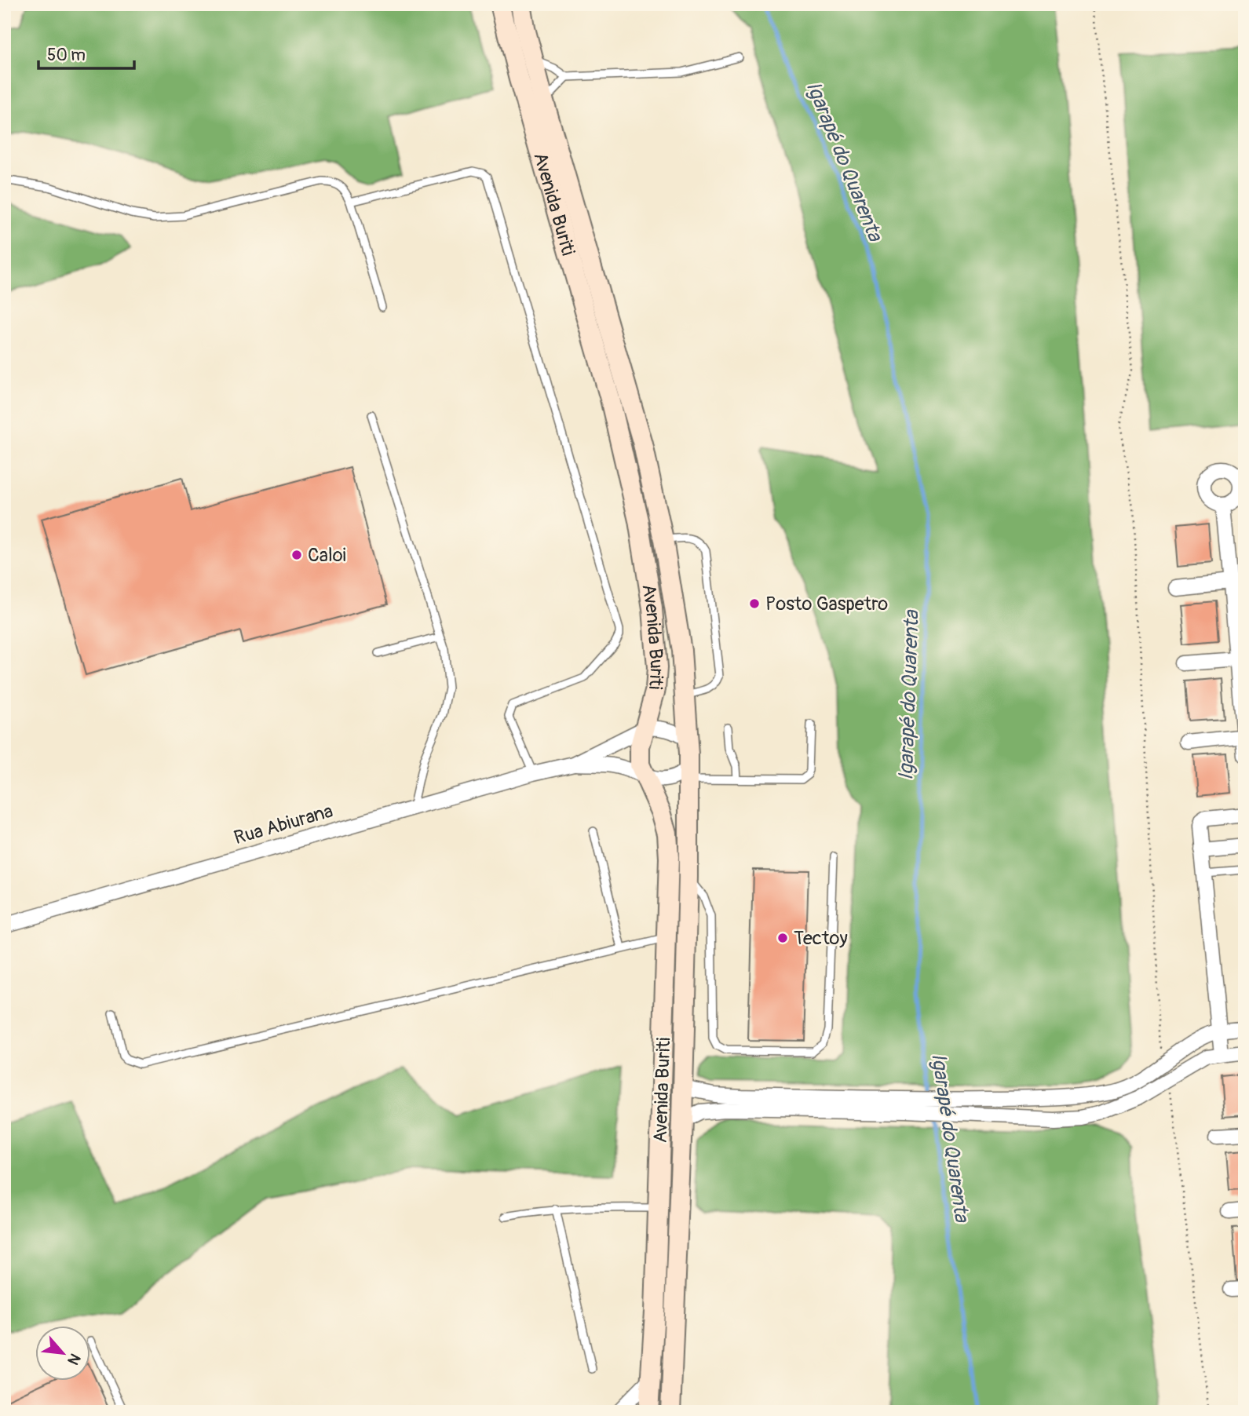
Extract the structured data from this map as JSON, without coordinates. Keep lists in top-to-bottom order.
{
  "streets": {
    "main road": ["Avenida Buriti"],
    "street": ["Rua Abiurana"]
  },
  "crossings": [
    ["Avenida Buriti", "Rua Abiurana"]
  ],
  "water": ["Igarapé do Quarenta"],
  "places": ["Caloi", "Posto Gaspetro", "Tectoy"],
  "scale_bar": "50 m",
  "north": "bottom right"
}
